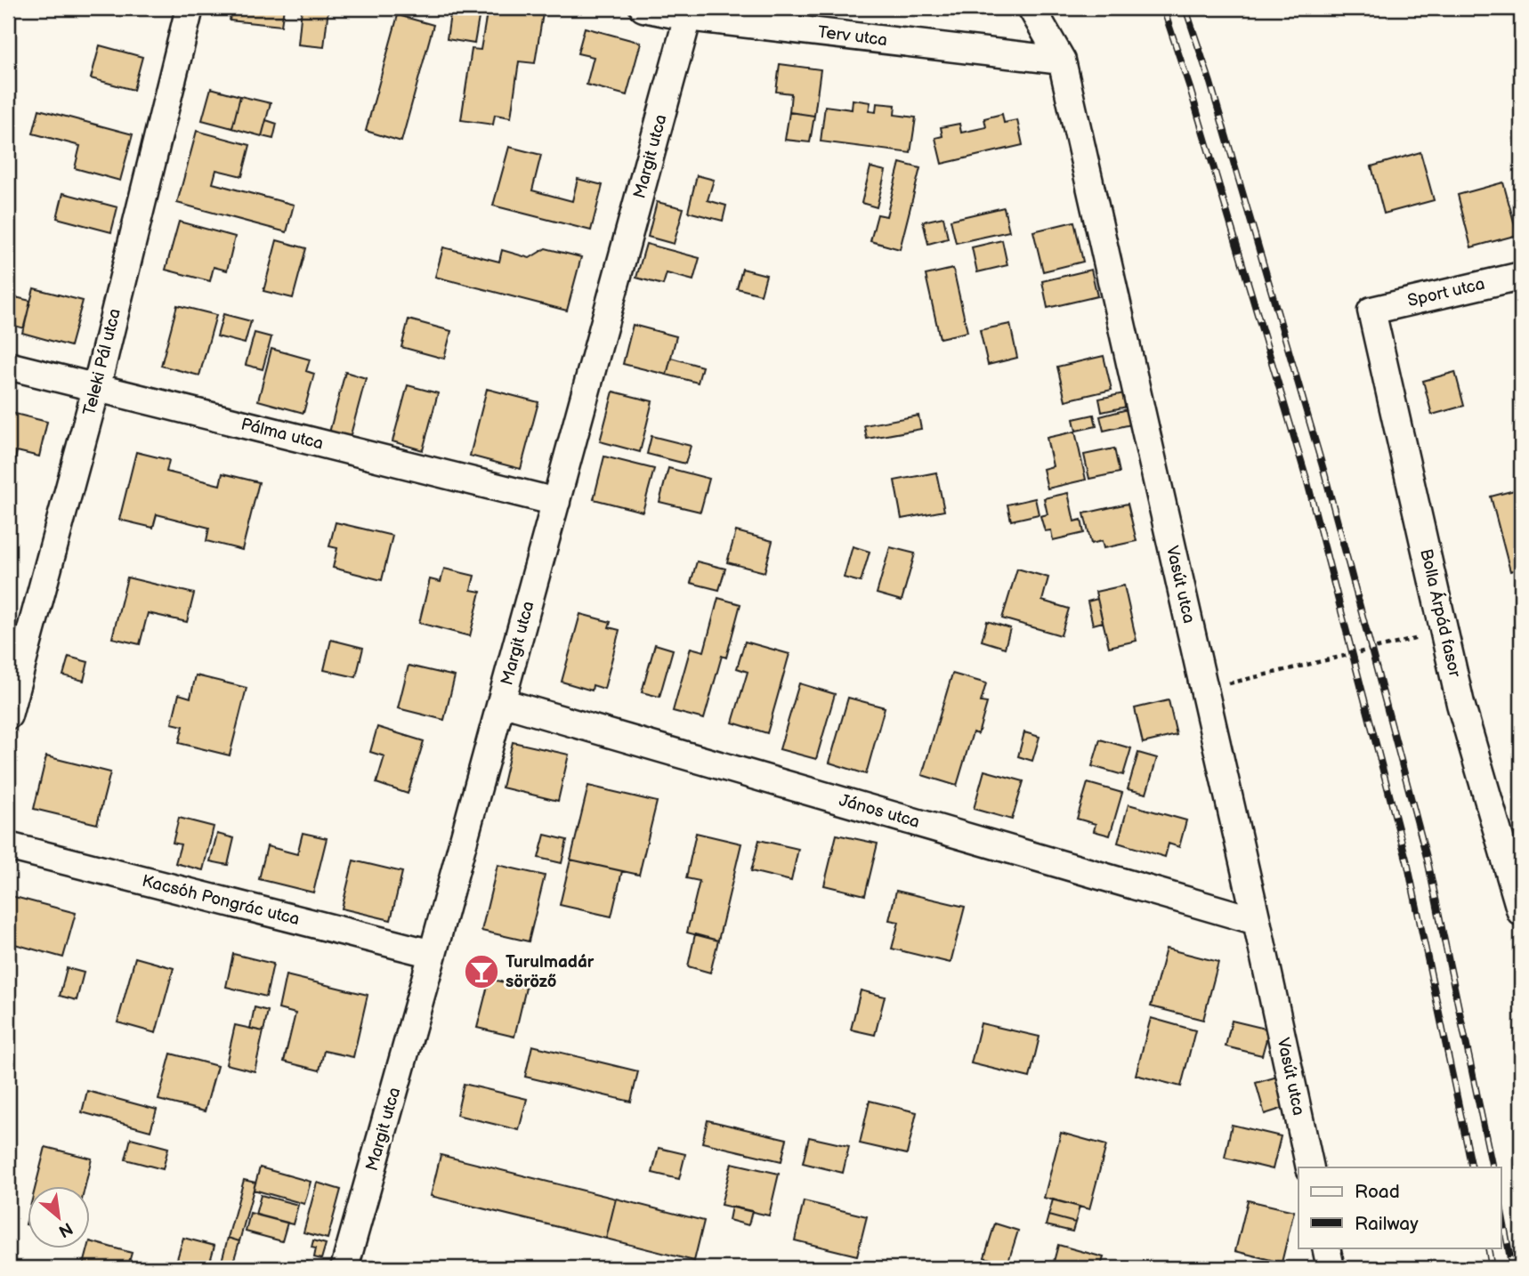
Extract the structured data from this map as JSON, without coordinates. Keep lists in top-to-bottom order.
{
  "streets": {
    "street": [
      "Terv utca",
      "Margit utca",
      "Sport utca",
      "Teleki Pál utca",
      "Pálma utca",
      "Vasút utca",
      "Bolla Árpád fasor",
      "János utca",
      "Kacsóh Pongrác utca"
    ]
  },
  "crossings": [
    ["Terv utca", "Margit utca"],
    ["Terv utca", "Vasút utca"],
    ["Margit utca", "Pálma utca"],
    ["Margit utca", "János utca"],
    ["Margit utca", "Kacsóh Pongrác utca"],
    ["Sport utca", "Bolla Árpád fasor"],
    ["Teleki Pál utca", "Pálma utca"],
    ["Vasút utca", "János utca"]
  ],
  "places": {
    "bar": ["Turulmadár söröző"]
  },
  "legend": ["Road", "Railway"],
  "north": "bottom right"
}
